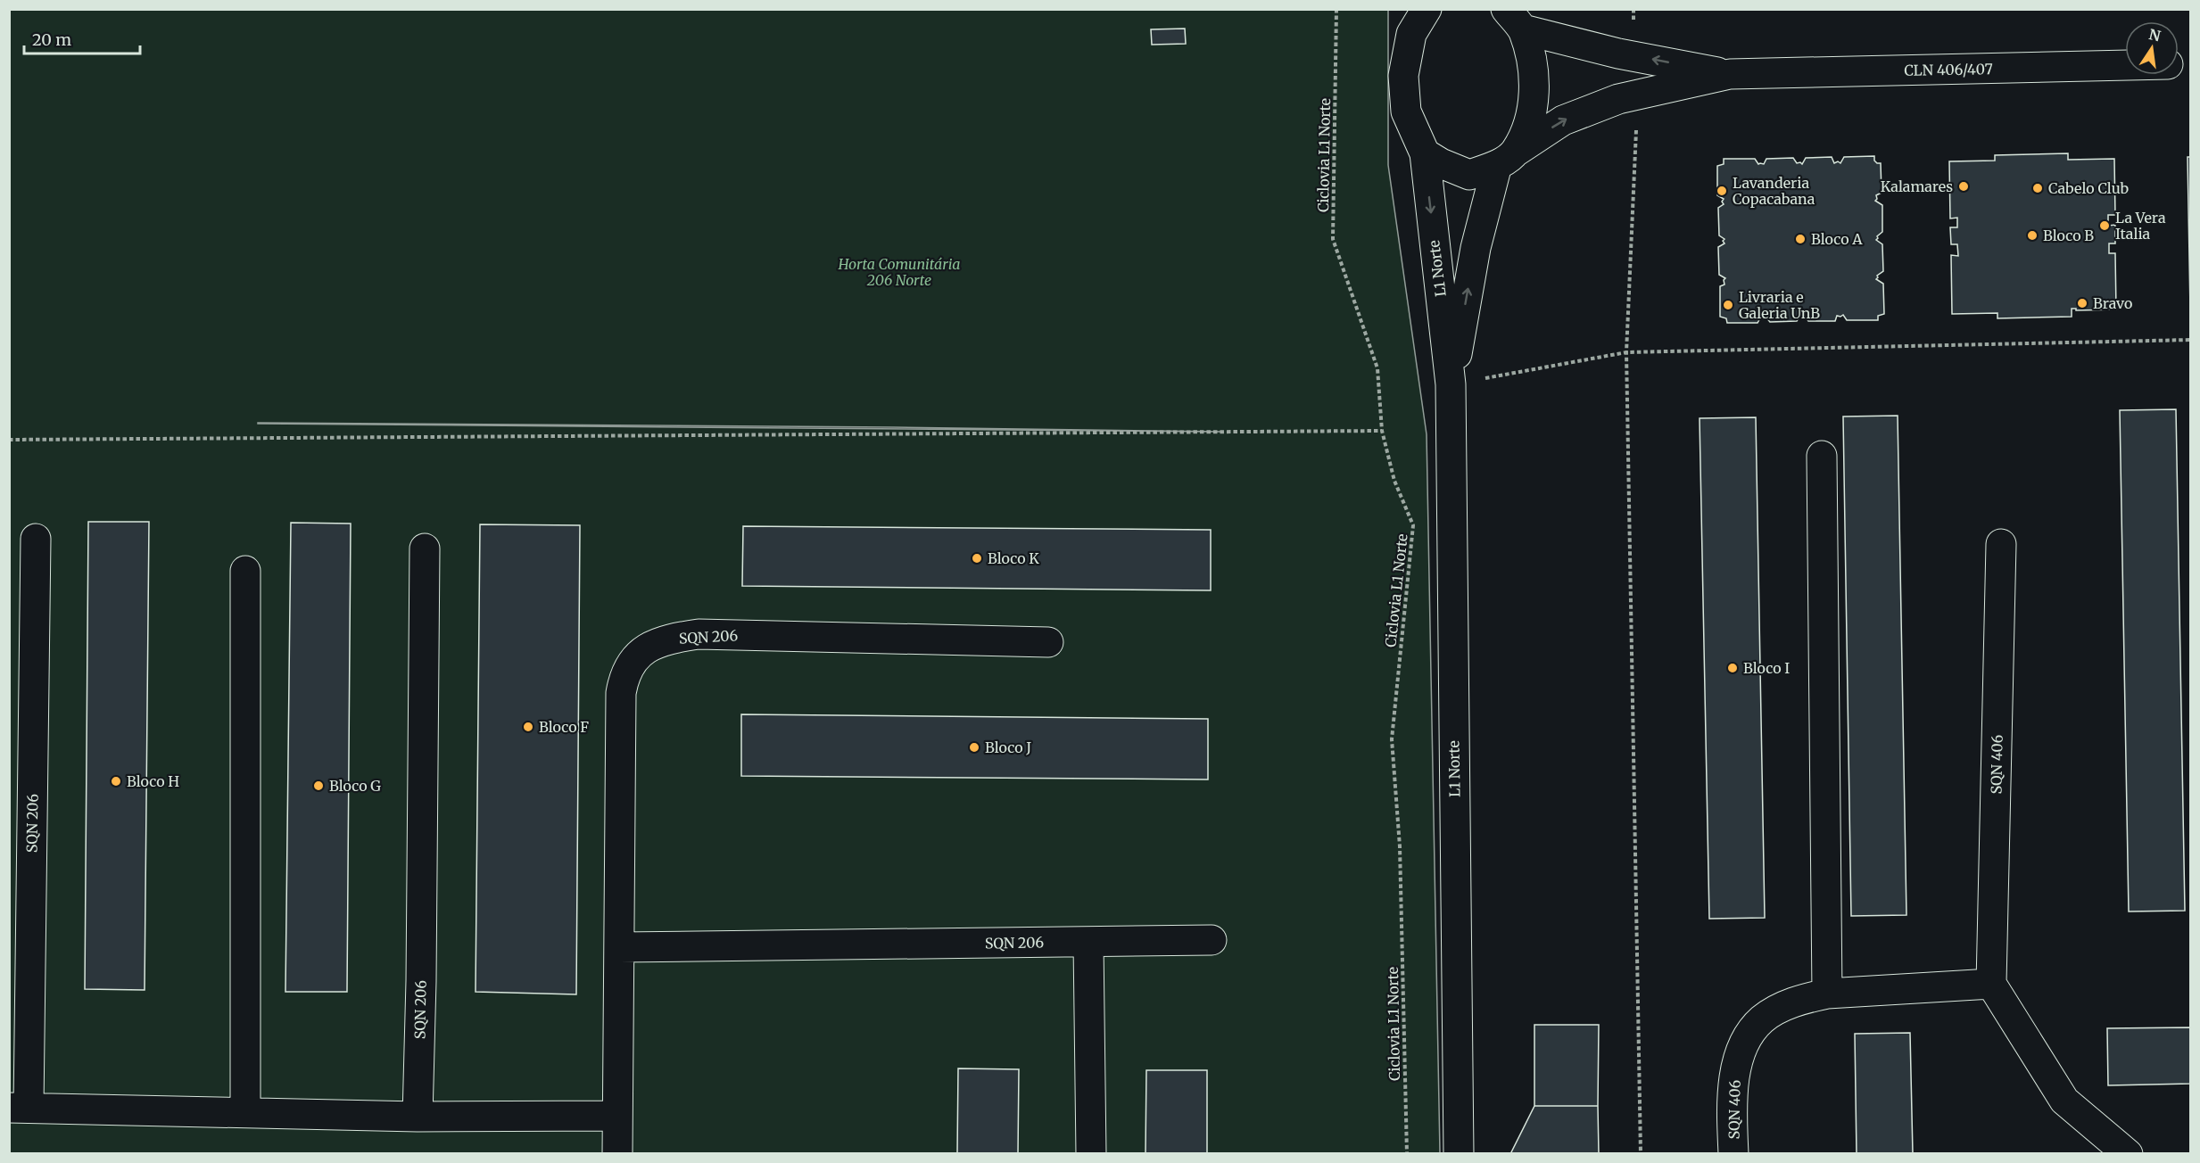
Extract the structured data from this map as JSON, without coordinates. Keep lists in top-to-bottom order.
{
  "streets": {
    "street": [
      "CLN 406/407",
      "L1 Norte",
      "SQN 206",
      "SQN 406"
    ],
    "path": ["Ciclovia L1 Norte"]
  },
  "crossings": [
    ["CLN 406/407", "L1 Norte"]
  ],
  "parks": ["Horta Comunitária 206 Norte"],
  "places": [
    "Kalamares",
    "Cabelo Club",
    "Lavanderia Copacabana",
    "La Vera Italia",
    "Bloco B",
    "Bloco A",
    "Bravo",
    "Livraria e Galeria UnB",
    "Bloco K",
    "Bloco I",
    "Bloco F",
    "Bloco J",
    "Bloco H",
    "Bloco G"
  ],
  "scale_bar": "20 m",
  "north": "top"
}
